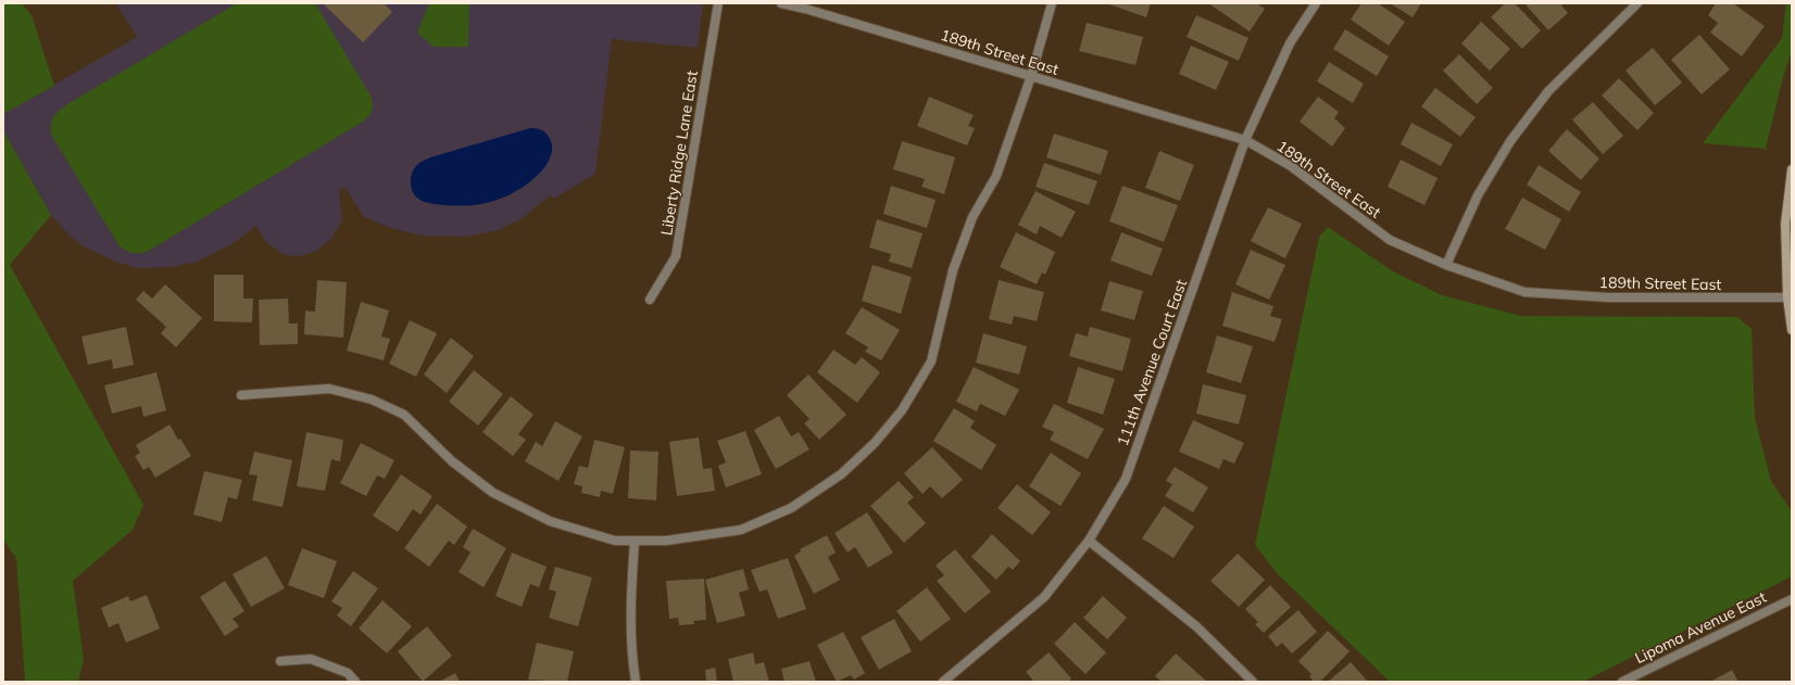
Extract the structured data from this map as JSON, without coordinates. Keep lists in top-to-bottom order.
{
  "streets": {
    "street": [
      "189th Street East",
      "Liberty Ridge Lane East",
      "111th Avenue Court East",
      "Lipoma Avenue East"
    ]
  },
  "crossings": [
    ["189th Street East", "111th Avenue Court East"]
  ]
}
